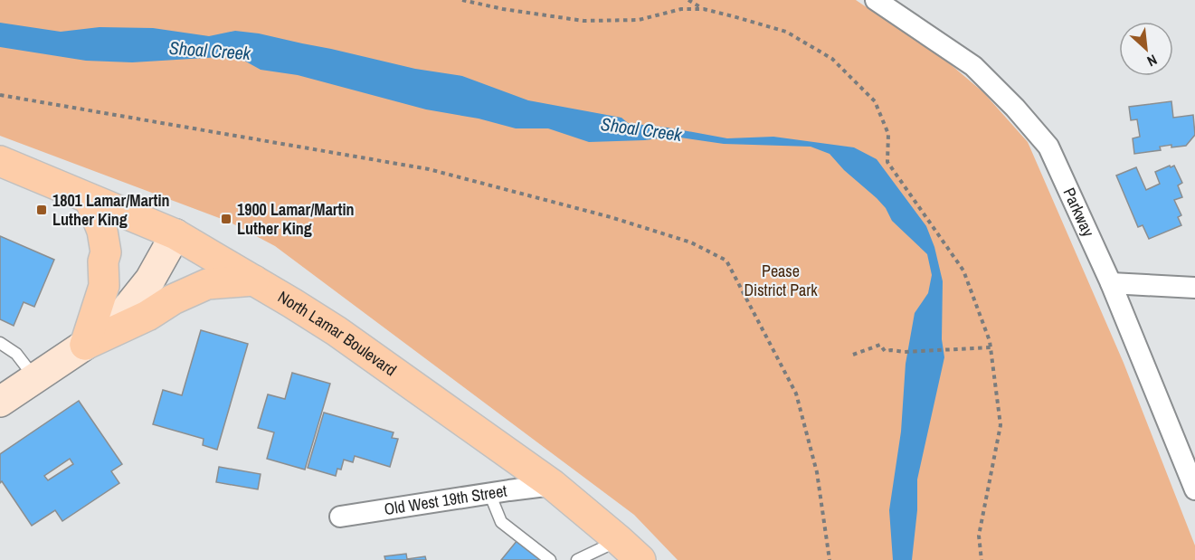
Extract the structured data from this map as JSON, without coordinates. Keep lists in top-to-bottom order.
{
  "streets": {
    "main road": ["North Lamar Boulevard"],
    "street": ["Parkway", "Old West 19th Street"]
  },
  "crossings": [
    ["North Lamar Boulevard", "Old West 19th Street"]
  ],
  "water": ["Shoal Creek"],
  "parks": ["Pease District Park"],
  "places": {
    "transit": ["1801 Lamar/Martin Luther King", "1900 Lamar/Martin Luther King"]
  },
  "north": "bottom right"
}
